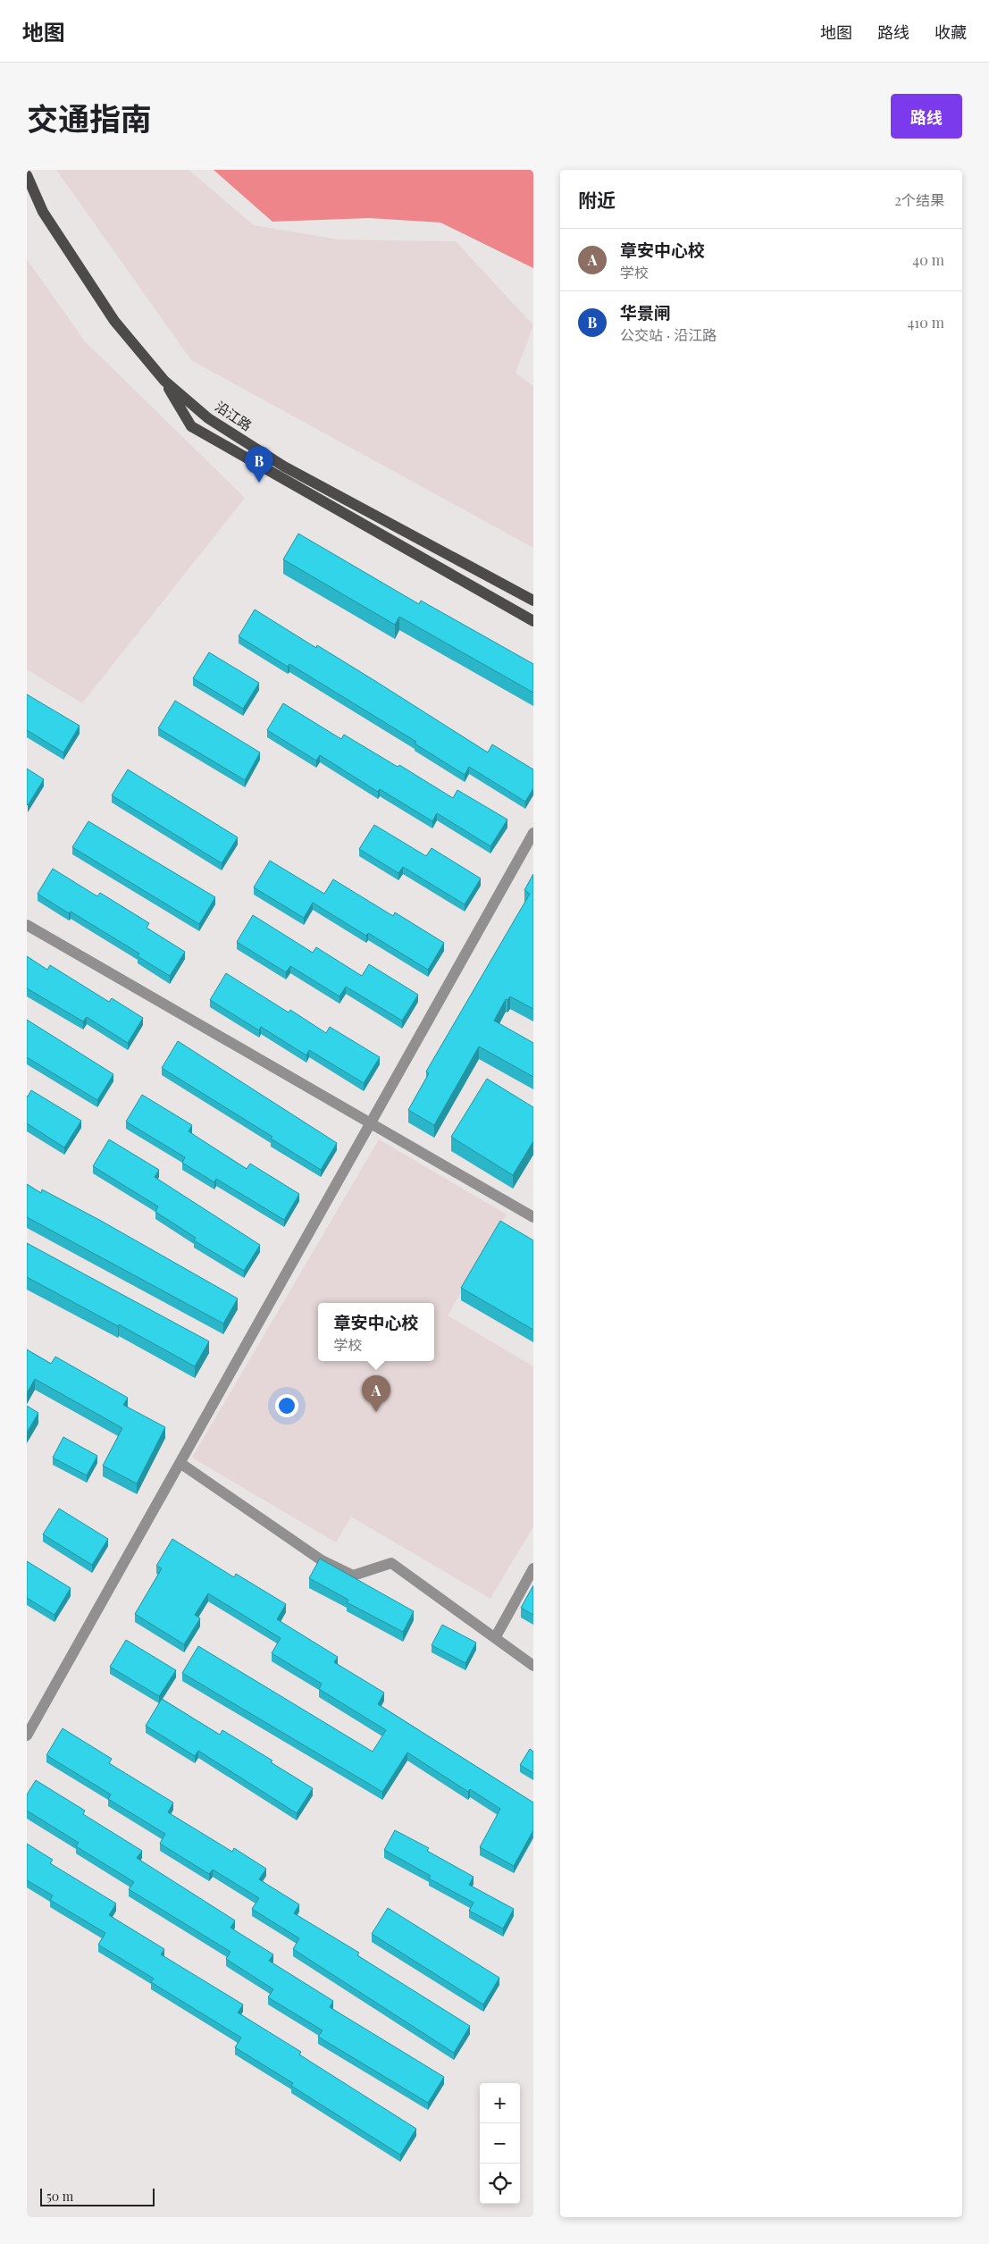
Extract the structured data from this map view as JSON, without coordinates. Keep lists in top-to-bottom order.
{
  "streets": {
    "main road": ["沿江路"]
  },
  "scale_bar": "50 m",
  "page": {
    "header": "地图",
    "nav": ["地图", "路线", "收藏"],
    "title": "交通指南",
    "buttons": "路线",
    "heading": ["附近", "2个结果"],
    "list": [
      {
        "mark": "A",
        "name": "章安中心校",
        "note": "学校",
        "value": "40 m"
      },
      {
        "mark": "B",
        "name": "华景闸",
        "note": "公交站 · 沿江路",
        "value": "410 m"
      }
    ],
    "pins": ["B", "A"],
    "popup": ["章安中心校", "学校"],
    "map_buttons": ["+", "−"],
    "scale": "50 m"
  }
}
